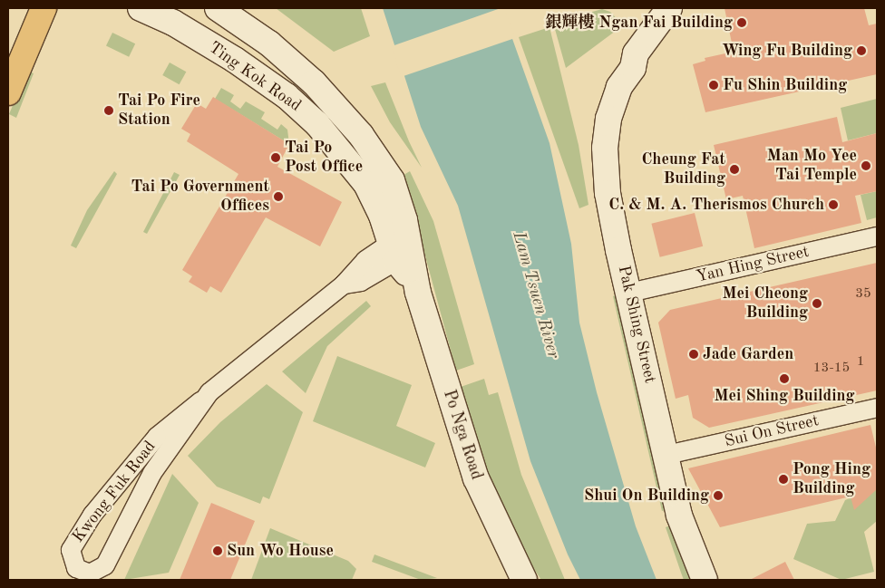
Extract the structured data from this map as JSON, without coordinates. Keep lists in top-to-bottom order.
{
  "streets": {
    "street": [
      "Ting Kok Road",
      "Yan Hing Street",
      "Pak Shing Street",
      "Sui On Street",
      "Po Nga Road",
      "Kwong Fuk Road"
    ]
  },
  "crossings": [
    ["Ting Kok Road", "Po Nga Road"],
    ["Ting Kok Road", "Kwong Fuk Road"],
    ["Yan Hing Street", "Pak Shing Street"],
    ["Pak Shing Street", "Sui On Street"]
  ],
  "water": ["Lam Tsuen River"],
  "places": [
    "銀輝樓 Ngan Fai Building",
    "Wing Fu Building",
    "Fu Shin Building",
    "Tai Po Fire Station",
    "Tai Po Post Office",
    "Man Mo Yee Tai Temple",
    "Cheung Fat Building",
    "Tai Po Government Offices",
    "C. & M. A. Therismos Church",
    "Mei Cheong Building",
    "Jade Garden",
    "Mei Shing Building",
    "Pong Hing Building",
    "Shui On Building",
    "Sun Wo House"
  ],
  "house_numbers": ["35", "1", "13-15"]
}
